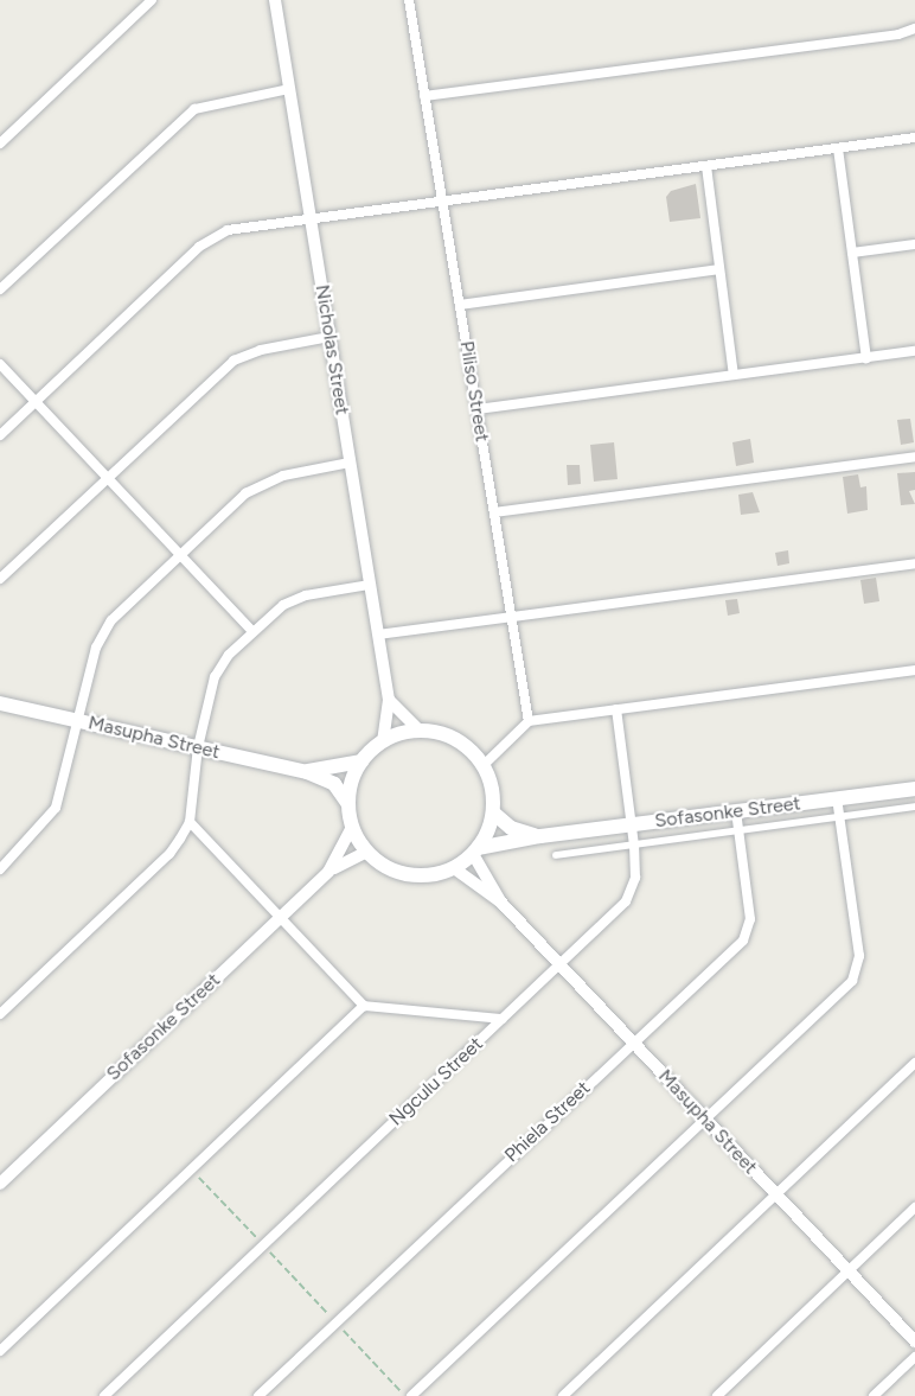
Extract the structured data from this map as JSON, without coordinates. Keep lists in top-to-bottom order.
{
  "streets": {
    "main road": ["Masupha Street", "Sofasonke Street"],
    "street": [
      "Nicholas Street",
      "Piliso Street",
      "Ngculu Street",
      "Phiela Street"
    ]
  },
  "crossings": [
    ["Nicholas Street", "Masupha Street"],
    ["Nicholas Street", "Sofasonke Street"],
    ["Masupha Street", "Sofasonke Street"],
    ["Masupha Street", "Ngculu Street"],
    ["Masupha Street", "Phiela Street"],
    ["Sofasonke Street", "Ngculu Street"],
    ["Sofasonke Street", "Phiela Street"]
  ]
}
